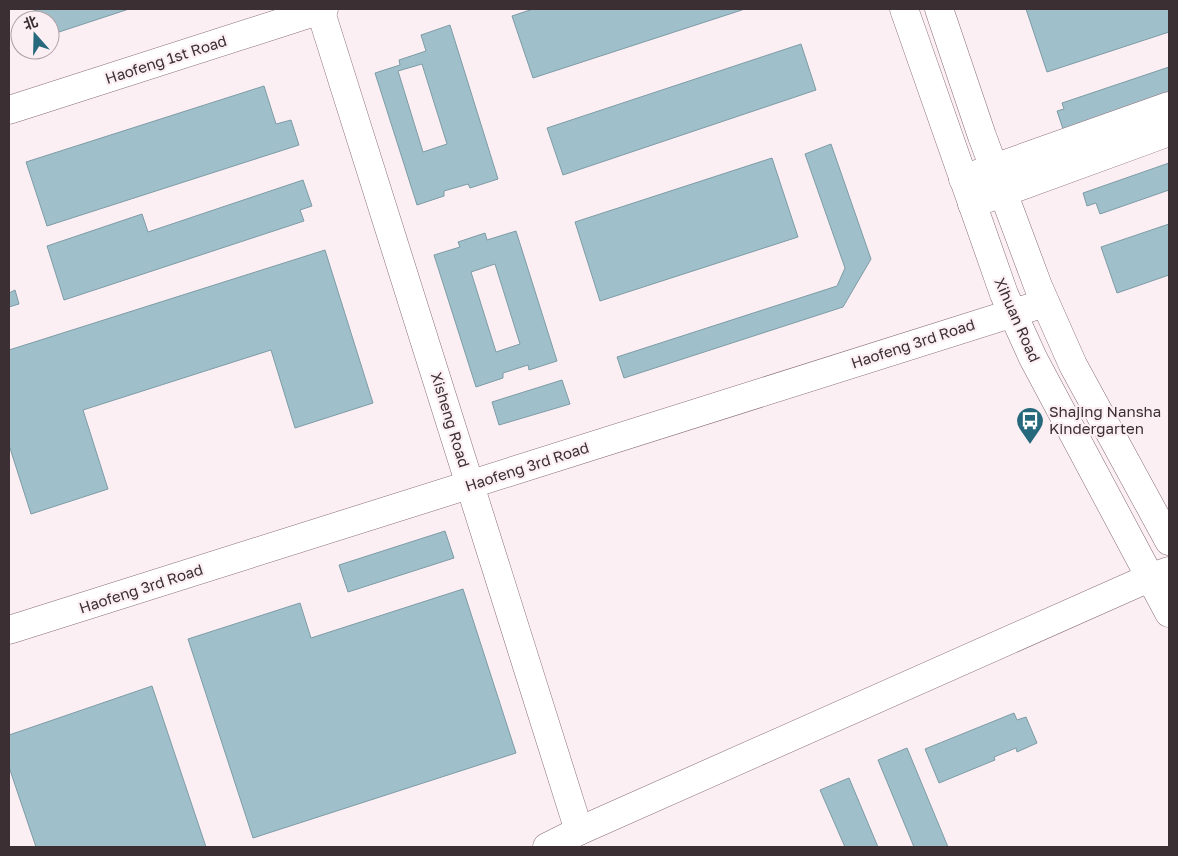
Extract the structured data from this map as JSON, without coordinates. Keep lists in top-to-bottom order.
{
  "streets": {
    "street": [
      "Haofeng 1st Road",
      "Xihuan Road",
      "Haofeng 3rd Road",
      "Xisheng Road"
    ]
  },
  "crossings": [
    ["Haofeng 1st Road", "Xisheng Road"],
    ["Xihuan Road", "Haofeng 3rd Road"],
    ["Haofeng 3rd Road", "Xisheng Road"]
  ],
  "places": {
    "bus stop": ["Shajing Nansha Kindergarten"]
  },
  "north": "top"
}
